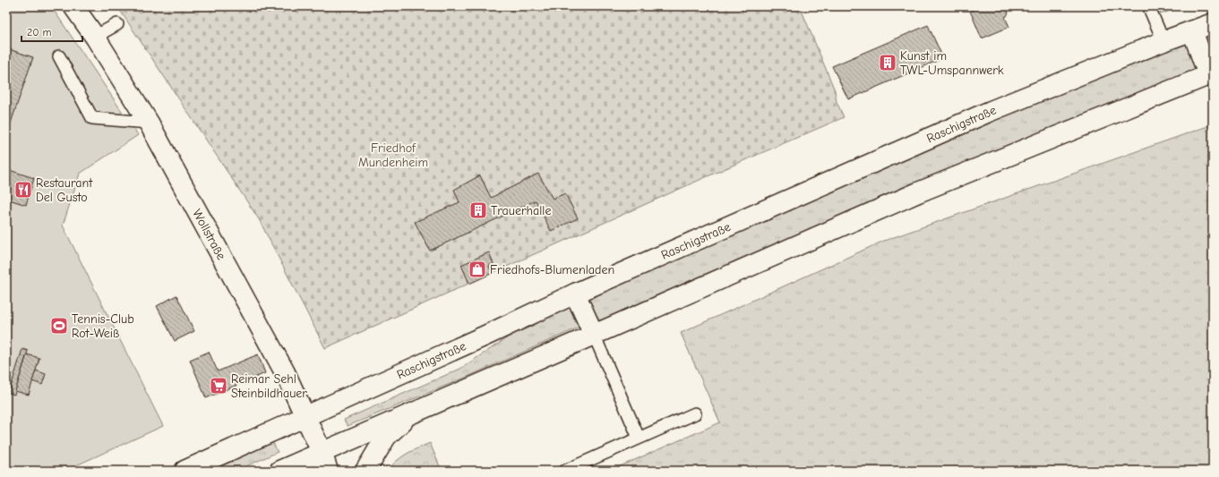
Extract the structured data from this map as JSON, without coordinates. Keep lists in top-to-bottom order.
{
  "streets": {
    "street": ["Raschigstraße", "Wollstraße"]
  },
  "crossings": [
    ["Raschigstraße", "Wollstraße"]
  ],
  "parks": ["Friedhof Mundenheim"],
  "places": {
    "building": ["Kunst im TWL-Umspannwerk", "Trauerhalle"],
    "restaurant": ["Restaurant Del Gusto"],
    "shop": ["Friedhofs-Blumenladen"],
    "sports": ["Tennis-Club Rot-Weiß"],
    "supermarket": ["Reimar Sehl Steinbildhauer"]
  },
  "scale_bar": "20 m"
}
